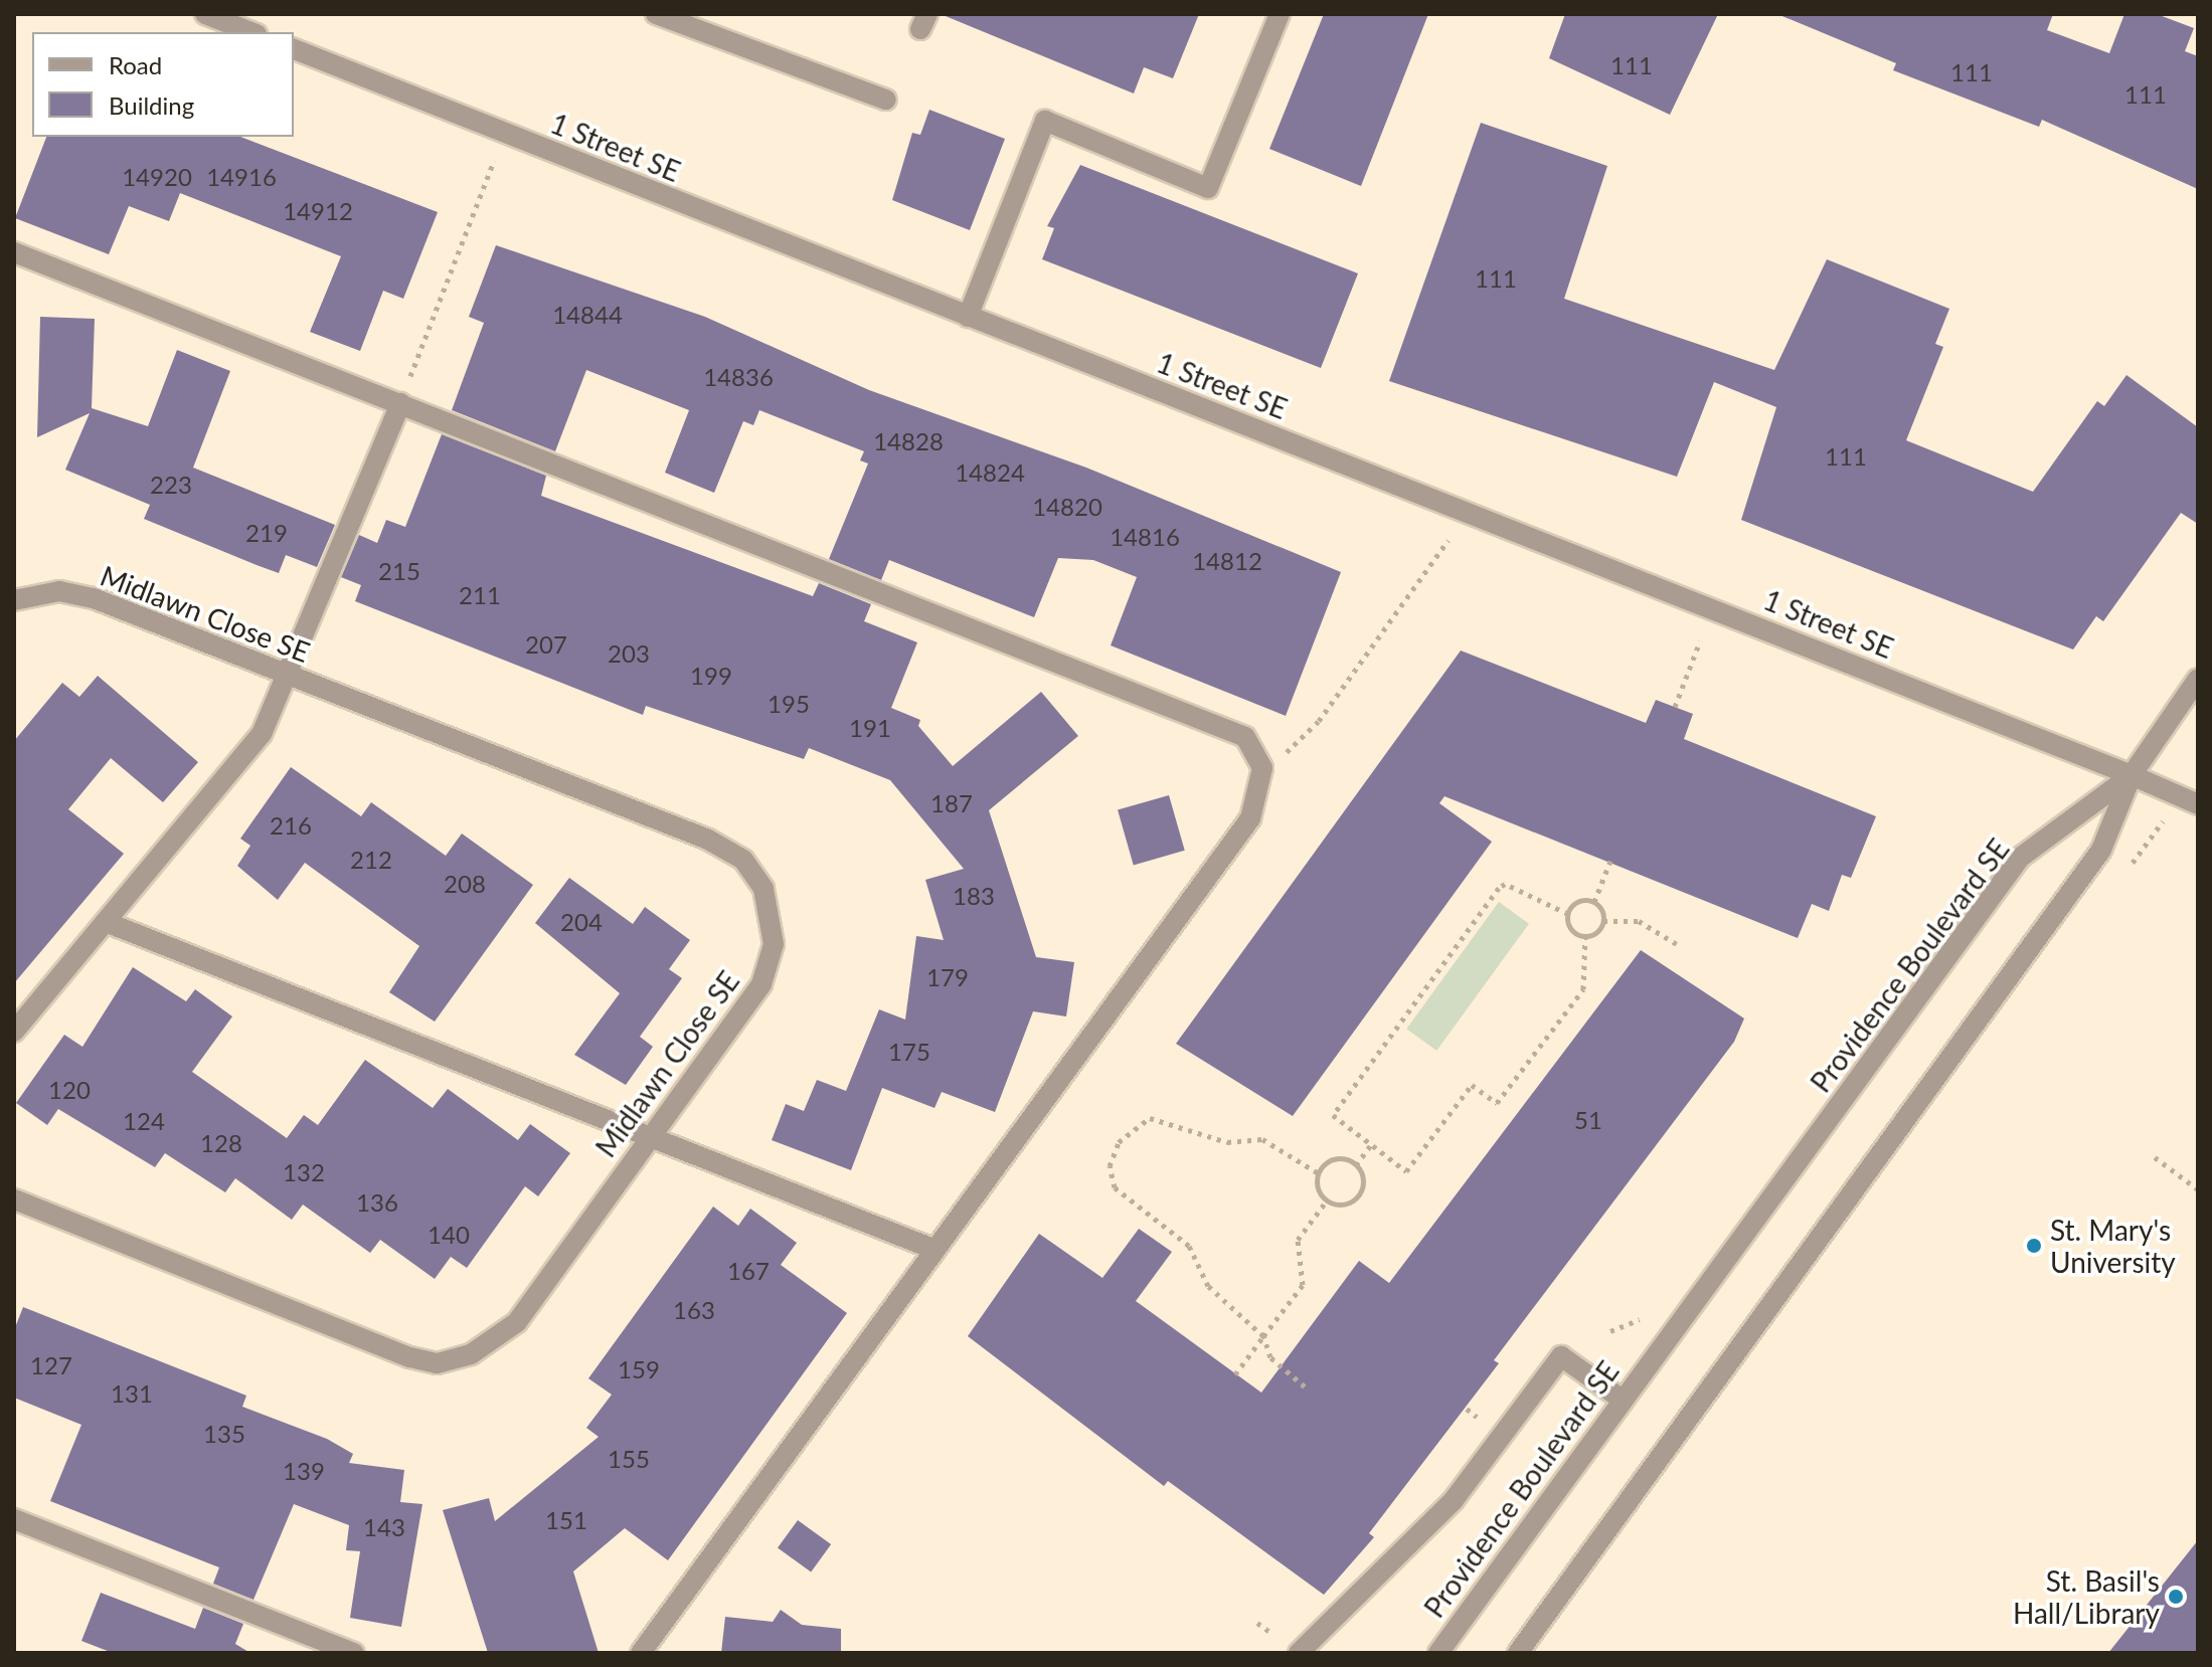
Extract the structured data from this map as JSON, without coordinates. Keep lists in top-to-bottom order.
{
  "streets": {
    "street": ["1 Street SE", "Midlawn Close SE", "Providence Boulevard SE"]
  },
  "crossings": [
    ["1 Street SE", "Providence Boulevard SE"]
  ],
  "places": ["St. Mary's University", "St. Basil's Hall/Library"],
  "house_numbers": [
    "111",
    "111",
    "111",
    "14920",
    "14916",
    "14912",
    "111",
    "14844",
    "14836",
    "14828",
    "111",
    "14824",
    "223",
    "14820",
    "219",
    "14816",
    "14812",
    "215",
    "211",
    "207",
    "203",
    "199",
    "195",
    "191",
    "187",
    "216",
    "212",
    "208",
    "183",
    "204",
    "179",
    "175",
    "120",
    "51",
    "124",
    "128",
    "132",
    "136",
    "140",
    "167",
    "163",
    "127",
    "159",
    "131",
    "135",
    "155",
    "139",
    "151",
    "143"
  ],
  "legend": ["Road", "Building"]
}
